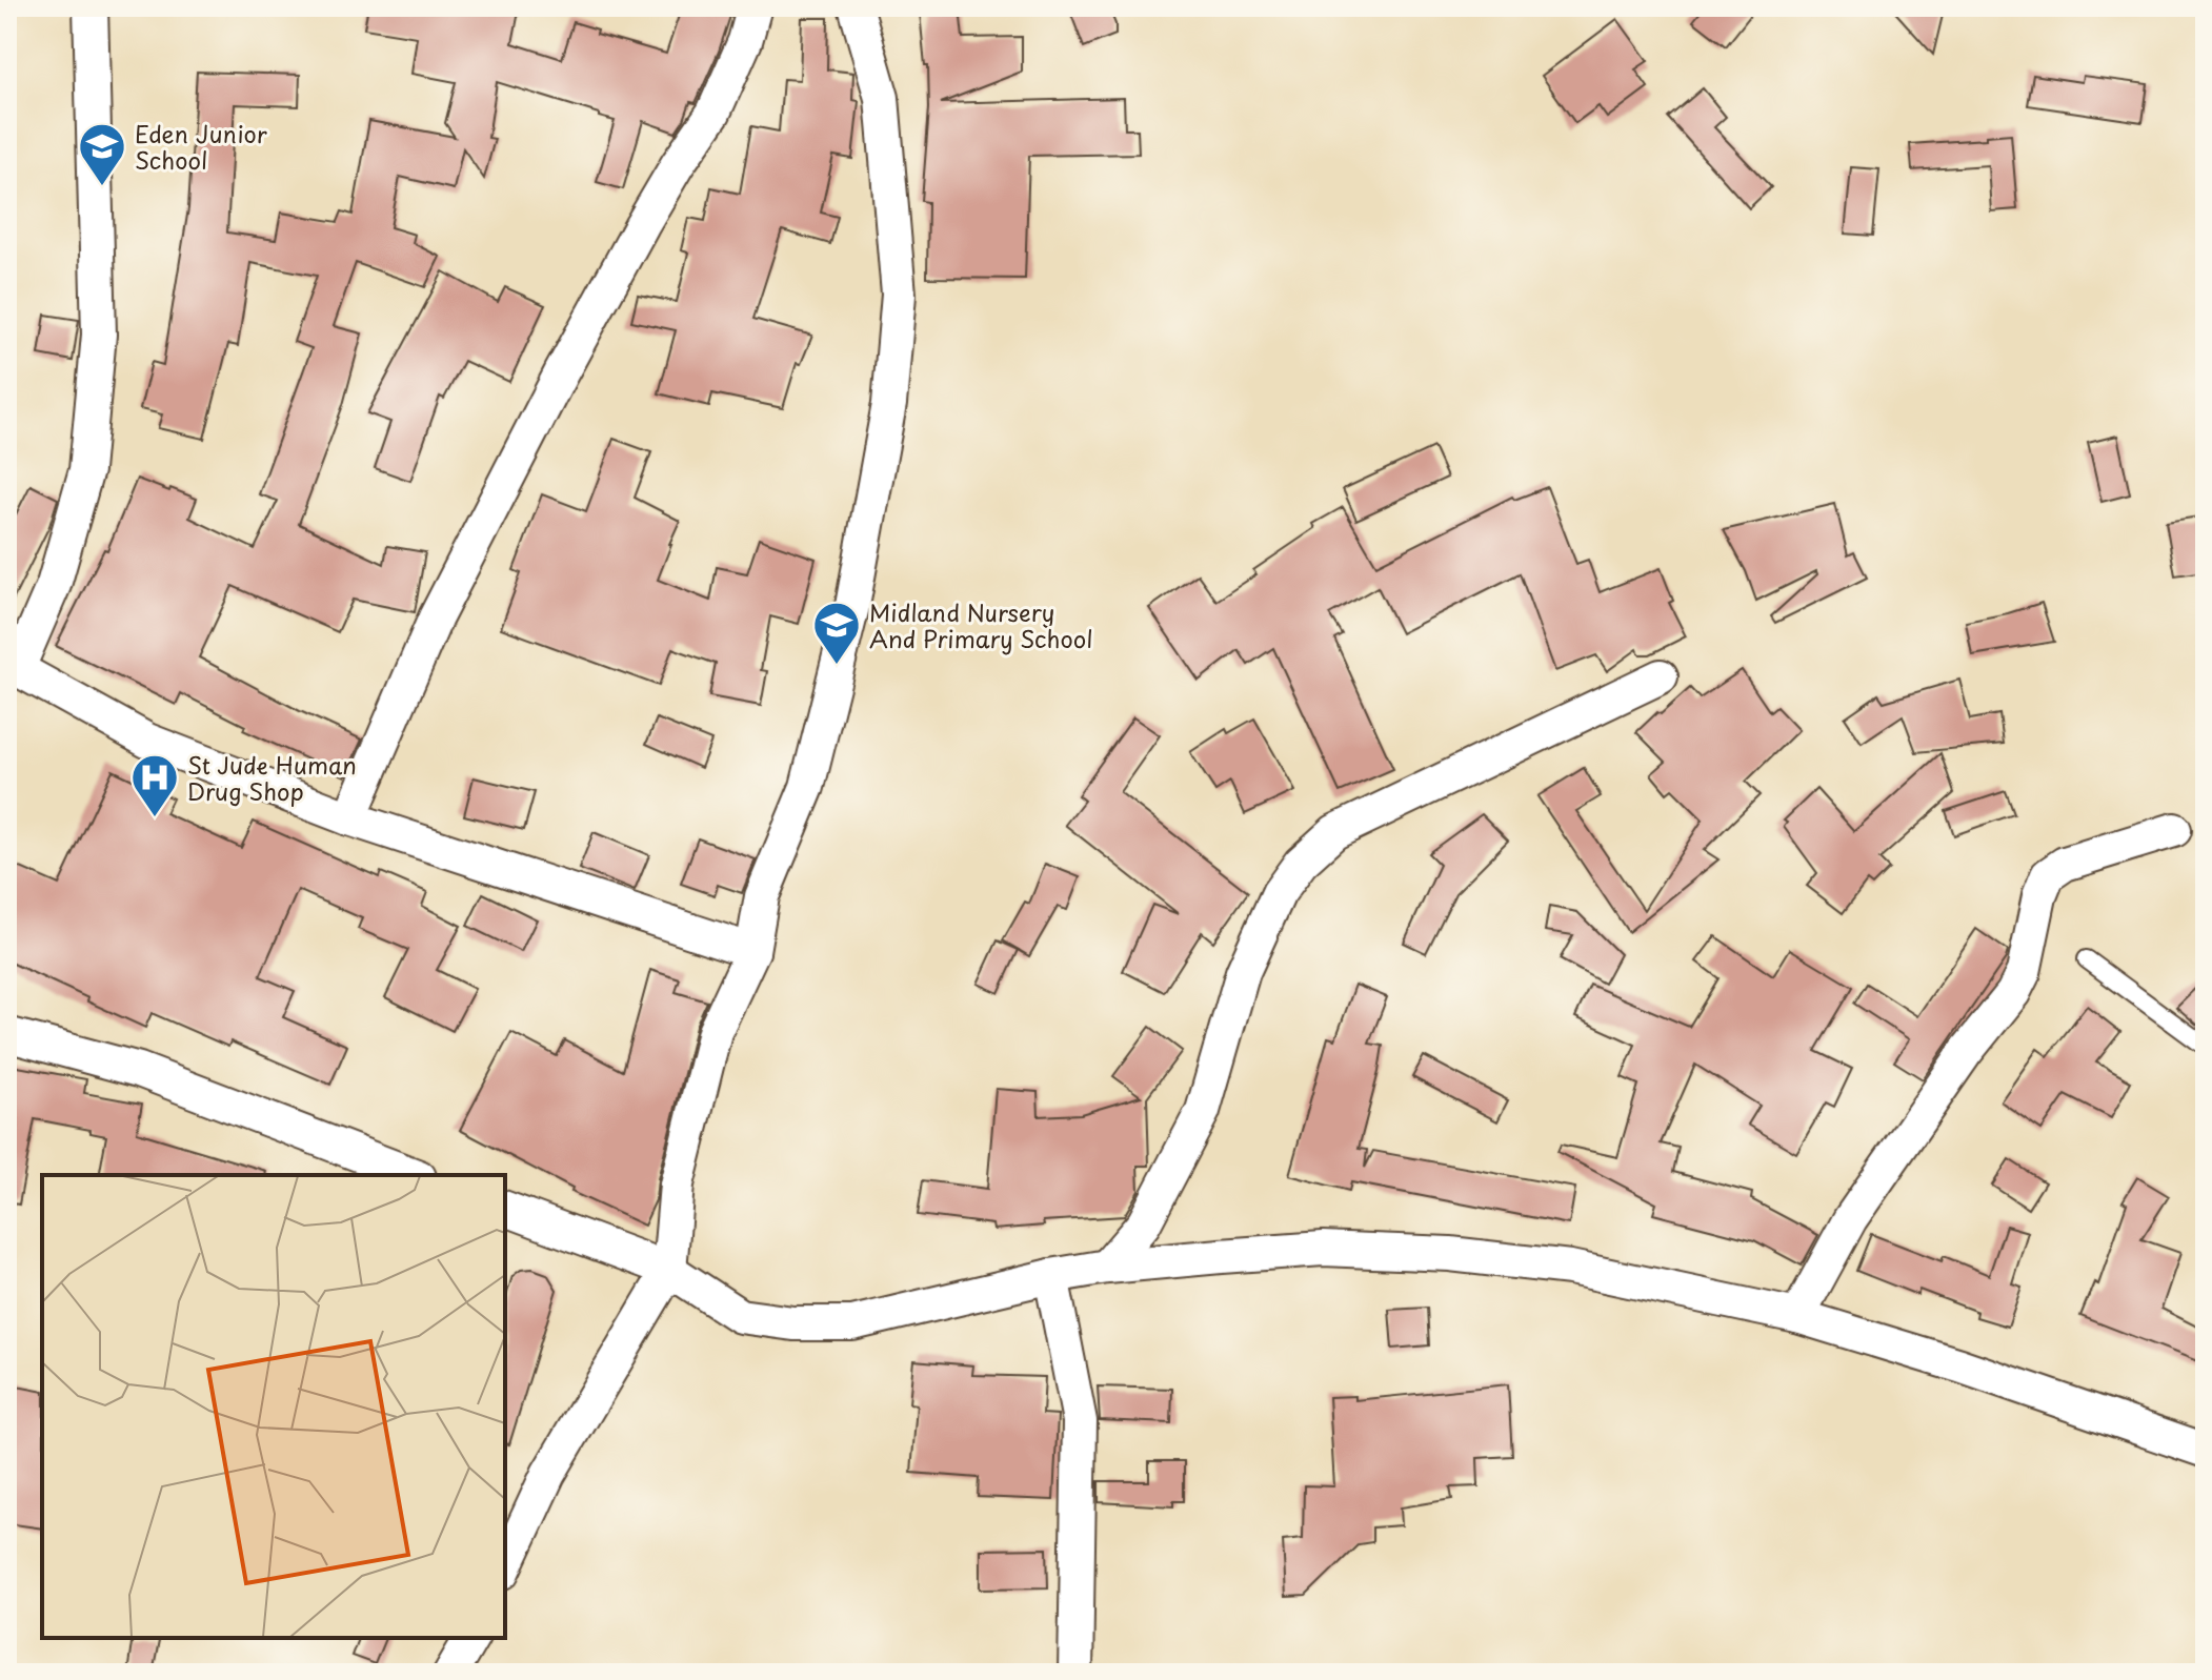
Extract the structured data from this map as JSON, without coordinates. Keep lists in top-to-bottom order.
{
  "places": {
    "school or university": ["Eden Junior School", "Midland Nursery And Primary School"],
    "hospital": ["St Jude Human Drug Shop"]
  }
}
